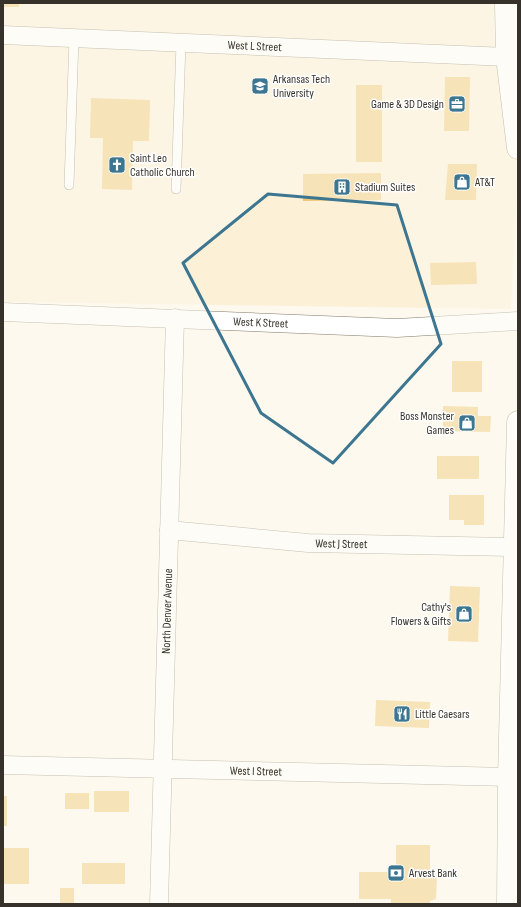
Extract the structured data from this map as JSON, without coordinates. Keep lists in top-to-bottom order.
{
  "streets": {
    "street": [
      "West L Street",
      "West K Street",
      "West J Street",
      "North Denver Avenue",
      "West I Street"
    ]
  },
  "crossings": [
    ["West K Street", "North Denver Avenue"],
    ["West J Street", "North Denver Avenue"],
    ["North Denver Avenue", "West I Street"]
  ],
  "places": {
    "school or university": ["Arkansas Tech University"],
    "office": ["Game & 3D Design"],
    "church": ["Saint Leo Catholic Church"],
    "shop": ["AT&T", "Boss Monster Games", "Cathy's Flowers & Gifts"],
    "building": ["Stadium Suites"],
    "restaurant": ["Little Caesars"],
    "bank": ["Arvest Bank"]
  }
}
